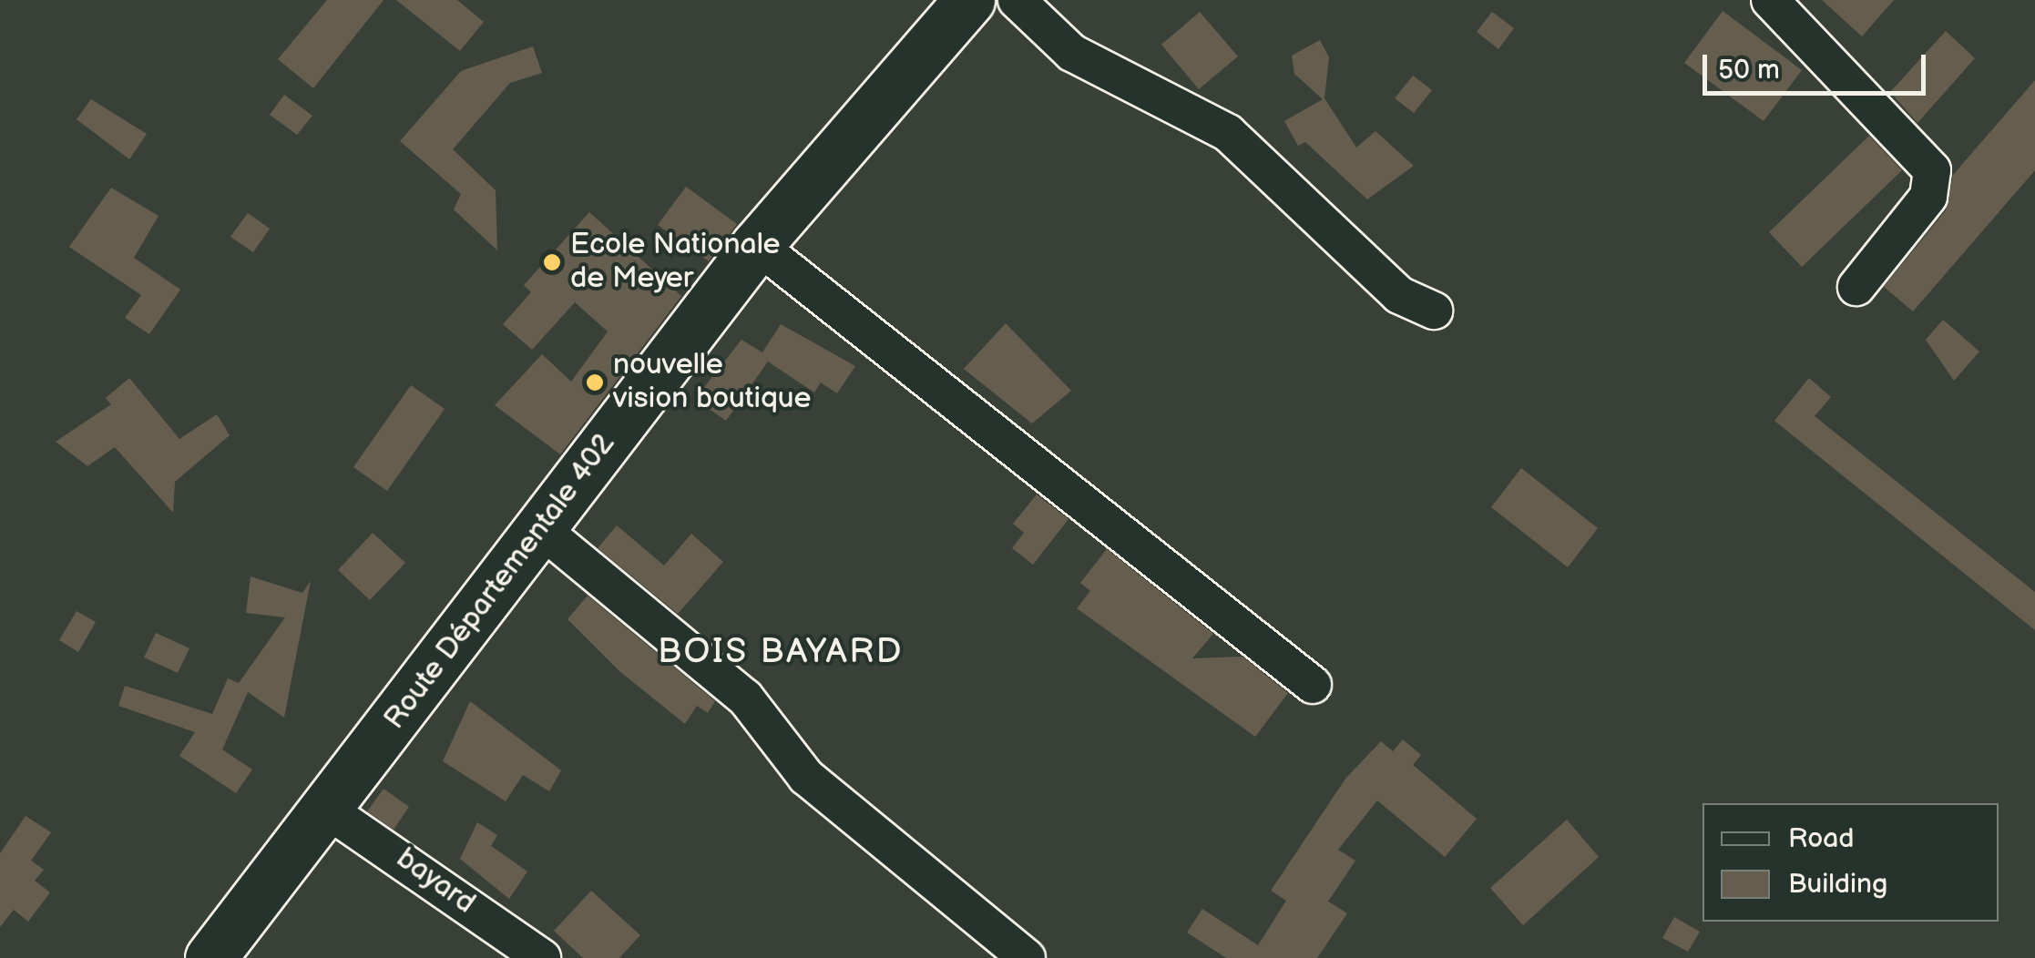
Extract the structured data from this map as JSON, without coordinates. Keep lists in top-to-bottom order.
{
  "streets": {
    "main road": ["Route Départementale 402"],
    "street": ["bayard"]
  },
  "crossings": [
    ["Route Départementale 402", "bayard"]
  ],
  "districts": ["BOIS BAYARD"],
  "places": ["Ecole Nationale de Meyer", "nouvelle vision boutique"],
  "legend": ["Road", "Building"],
  "scale_bar": "50 m"
}
